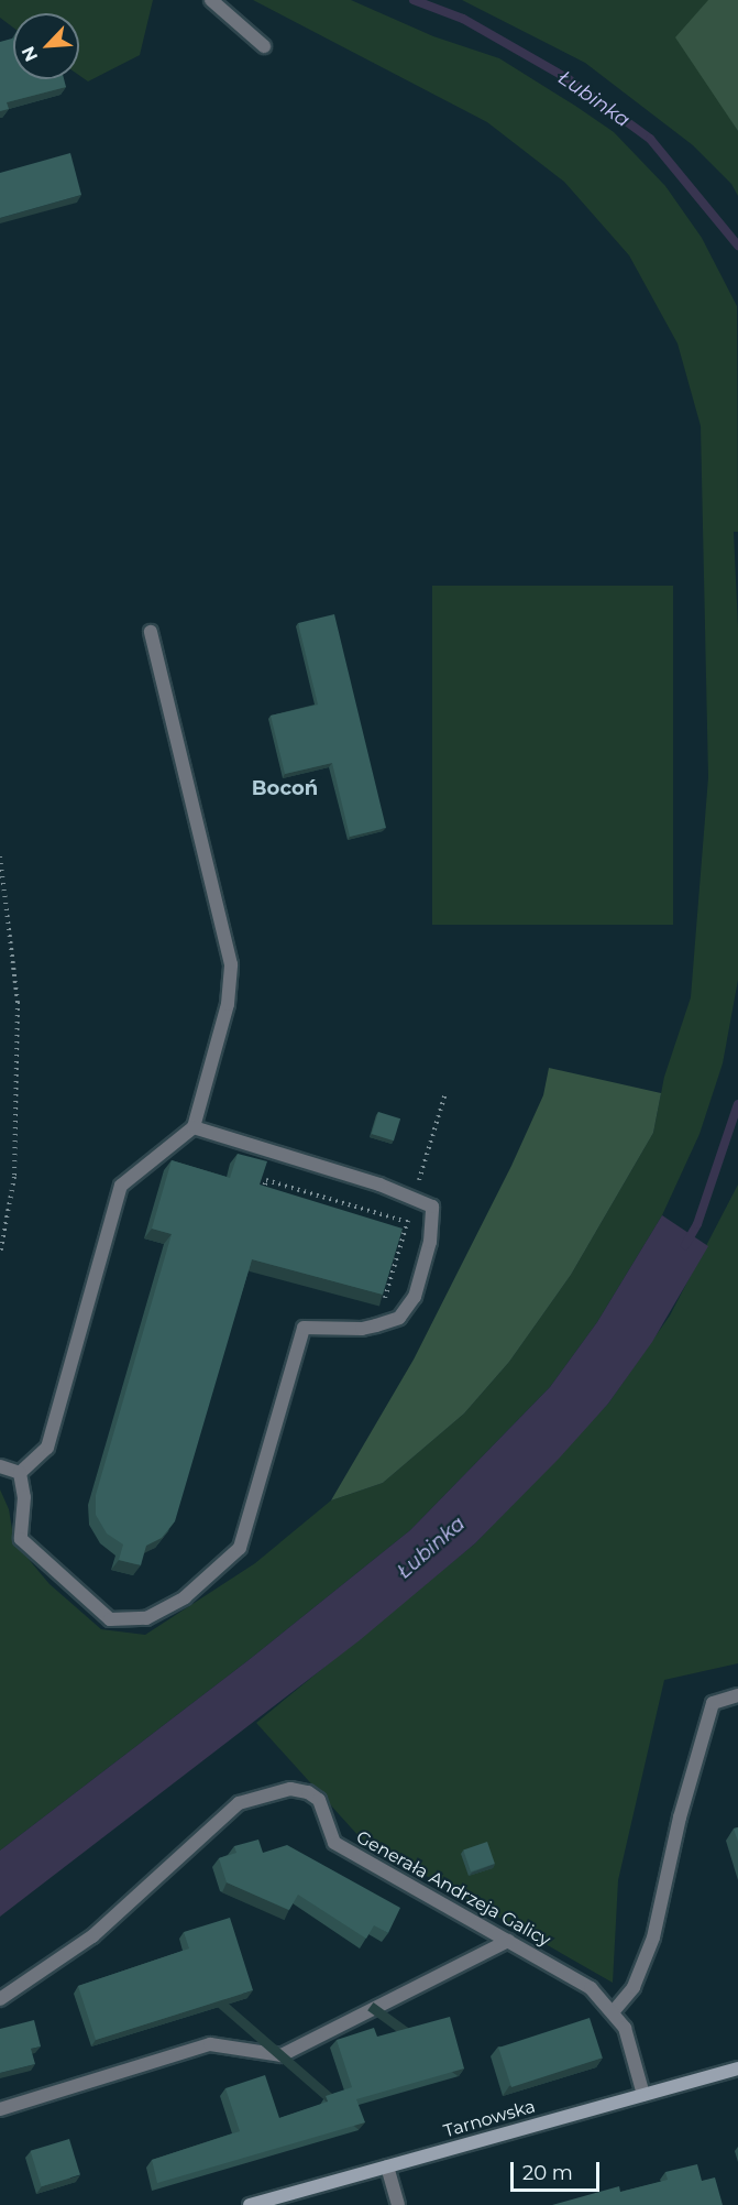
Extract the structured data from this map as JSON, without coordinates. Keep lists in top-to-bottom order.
{
  "streets": {
    "main road": ["Tarnowska"],
    "street": ["Generała Andrzeja Galicy"]
  },
  "crossings": [
    ["Generała Andrzeja Galicy", "Tarnowska"]
  ],
  "districts": ["Bocoń"],
  "water": ["Łubinka"],
  "scale_bar": "20 m",
  "north": "bottom left"
}
